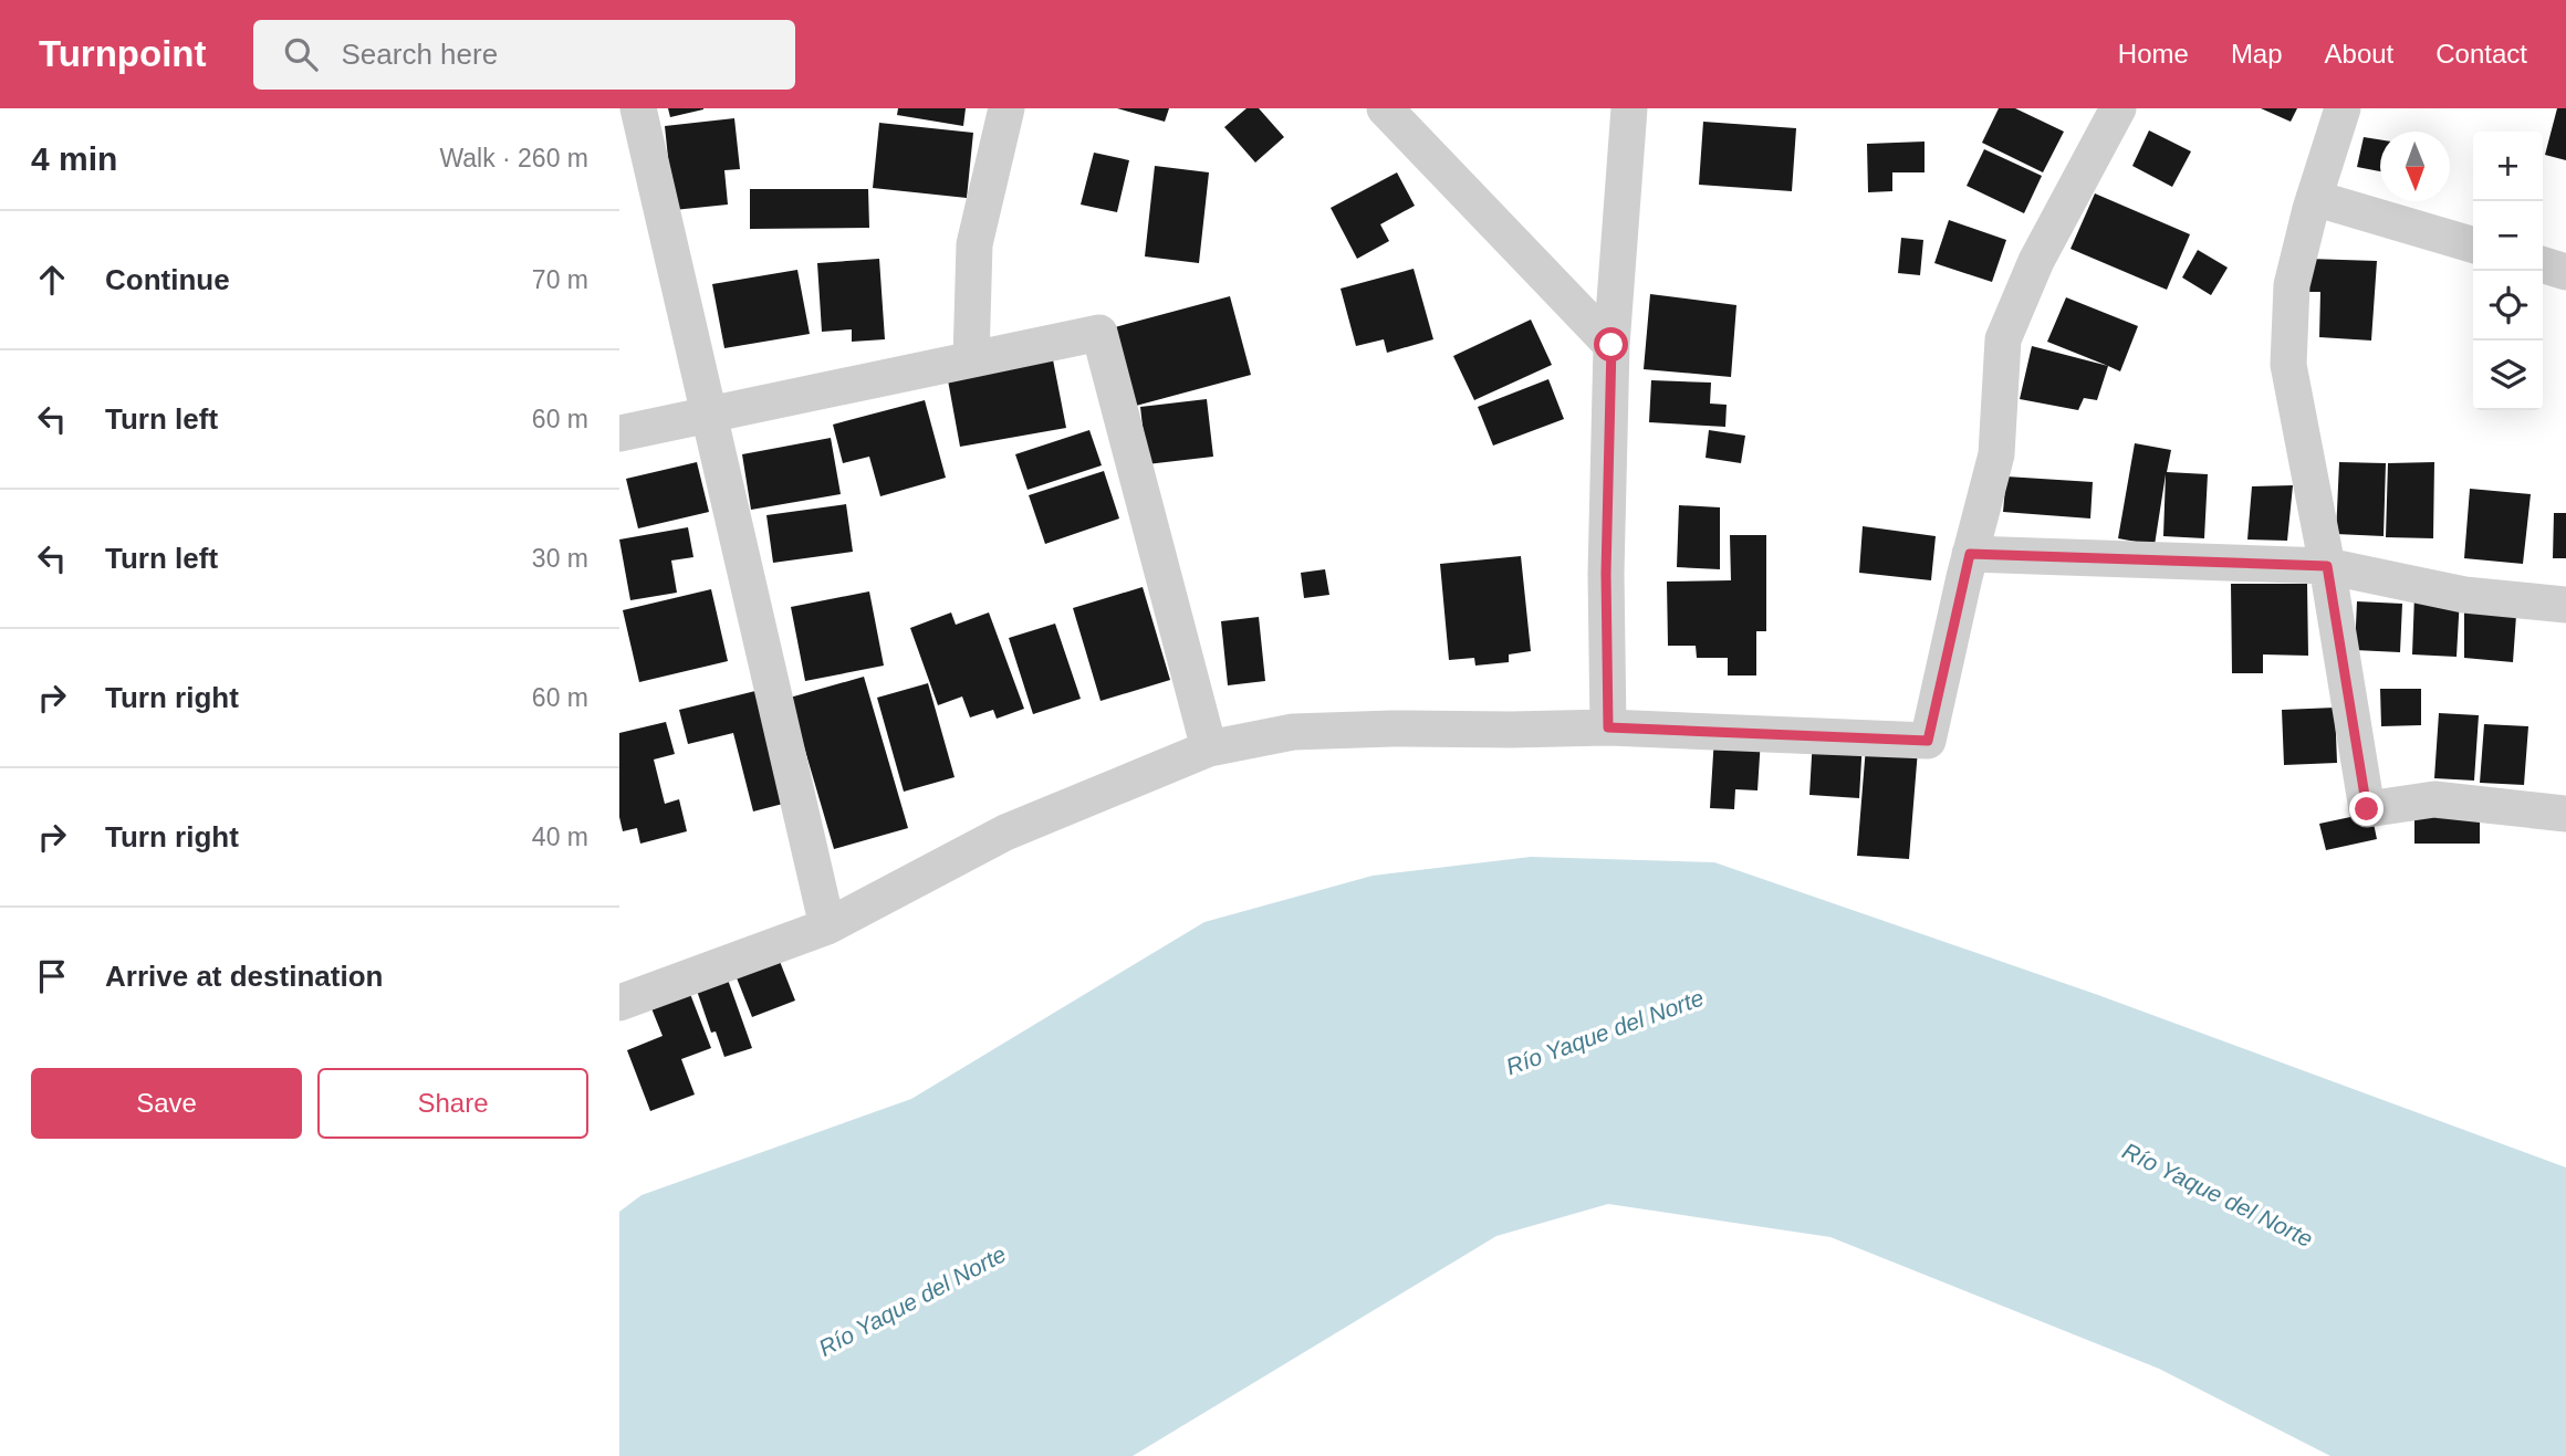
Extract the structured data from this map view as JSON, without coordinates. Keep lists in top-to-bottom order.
{
  "water": ["Río Yaque del Norte"],
  "north": "bottom",
  "page": {
    "header": "Turnpoint",
    "search": "Search here",
    "nav": [
      "Home",
      "Map",
      "About",
      "Contact"
    ],
    "heading": ["4 min", "Walk · 260 m"],
    "map_buttons": ["+", "−"],
    "list": [
      ["Continue", "70 m"],
      ["Turn left", "60 m"],
      ["Turn left", "30 m"],
      ["Turn right", "60 m"],
      ["Turn right", "40 m"],
      "Arrive at destination"
    ],
    "buttons": ["Save", "Share"]
  }
}
